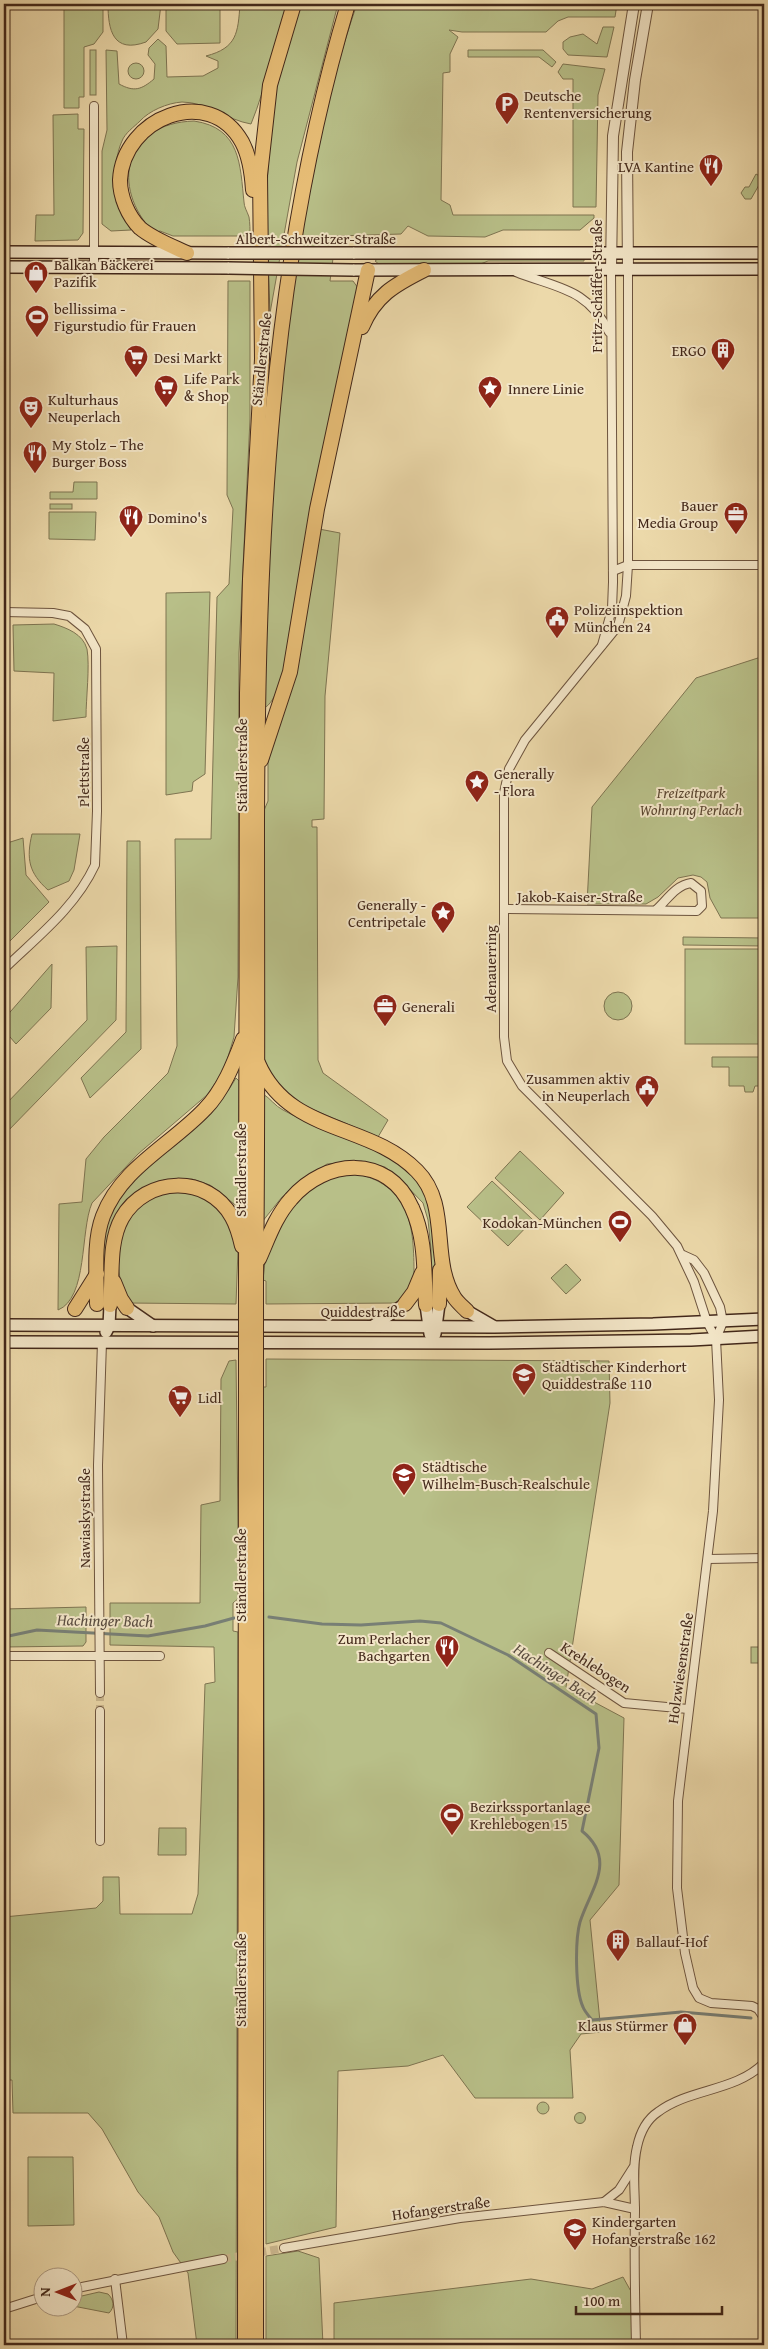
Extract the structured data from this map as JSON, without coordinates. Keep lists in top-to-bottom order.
{
  "streets": {
    "highway": ["Ständlerstraße"],
    "main road": ["Albert-Schweitzer-Straße", "Quiddestraße"],
    "street": [
      "Fritz-Schäffer-Straße",
      "Plettstraße",
      "Jakob-Kaiser-Straße",
      "Adenauerring",
      "Nawiaskystraße",
      "Krehlebogen",
      "Holzwiesenstraße",
      "Hofangerstraße"
    ]
  },
  "crossings": [
    ["Albert-Schweitzer-Straße", "Fritz-Schäffer-Straße"],
    ["Fritz-Schäffer-Straße", "Adenauerring"],
    ["Jakob-Kaiser-Straße", "Adenauerring"],
    ["Adenauerring", "Quiddestraße"],
    ["Adenauerring", "Holzwiesenstraße"],
    ["Quiddestraße", "Nawiaskystraße"],
    ["Quiddestraße", "Holzwiesenstraße"],
    ["Krehlebogen", "Holzwiesenstraße"]
  ],
  "water": ["Hachinger Bach"],
  "parks": ["Freizeitpark Wohnring Perlach"],
  "places": {
    "parking": ["Deutsche Rentenversicherung"],
    "restaurant": [
      "LVA Kantine",
      "My Stolz – The Burger Boss",
      "Domino's",
      "Zum Perlacher Bachgarten"
    ],
    "shop": ["Balkan Bäckerei Pazifik", "Klaus Stürmer"],
    "sports": ["bellissima - Figurstudio für Frauen", "Kodokan-München", "Bezirkssportanlage Krehlebogen 15"],
    "building": ["ERGO", "Ballauf-Hof"],
    "supermarket": ["Desi Markt", "Life Park & Shop", "Lidl"],
    "place": ["Innere Linie", "Generally - Flora", "Generally - Centripetale"],
    "theatre": ["Kulturhaus Neuperlach"],
    "office": ["Bauer Media Group", "Generali"],
    "public building": ["Polizeiinspektion München 24", "Zusammen aktiv in Neuperlach"],
    "school or university": ["Städtischer Kinderhort Quiddestraße 110", "Städtische Wilhelm-Busch-Realschule", "Kindergarten Hofangerstraße 162"]
  },
  "scale_bar": "100 m",
  "north": "left"
}
